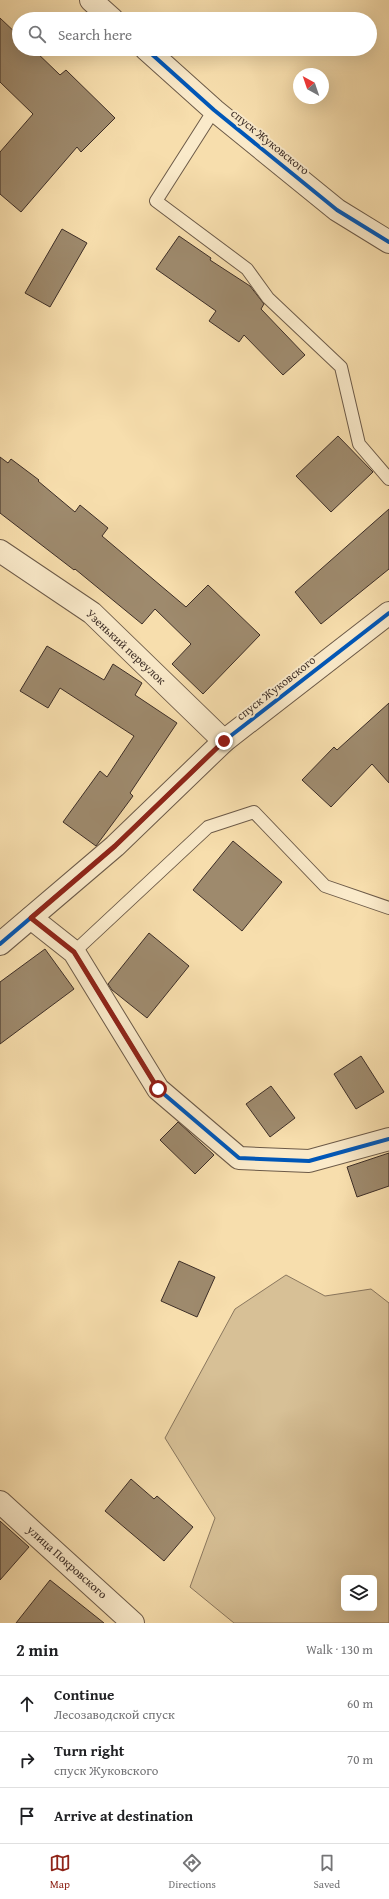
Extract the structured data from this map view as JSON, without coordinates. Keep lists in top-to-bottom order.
{
  "streets": {
    "street": ["спуск Жуковского", "Узенький переулок", "улица Покровского"]
  },
  "crossings": [
    ["спуск Жуковского", "Узенький переулок"]
  ],
  "north": "top left",
  "page": {
    "search": "Search here",
    "heading": ["2 min", "Walk · 130 m"],
    "list": [
      ["Continue", "Лесозаводской спуск", "60 m"],
      ["Turn right", "спуск Жуковского", "70 m"],
      "Arrive at destination"
    ],
    "nav": ["Map", "Directions", "Saved"]
  }
}
